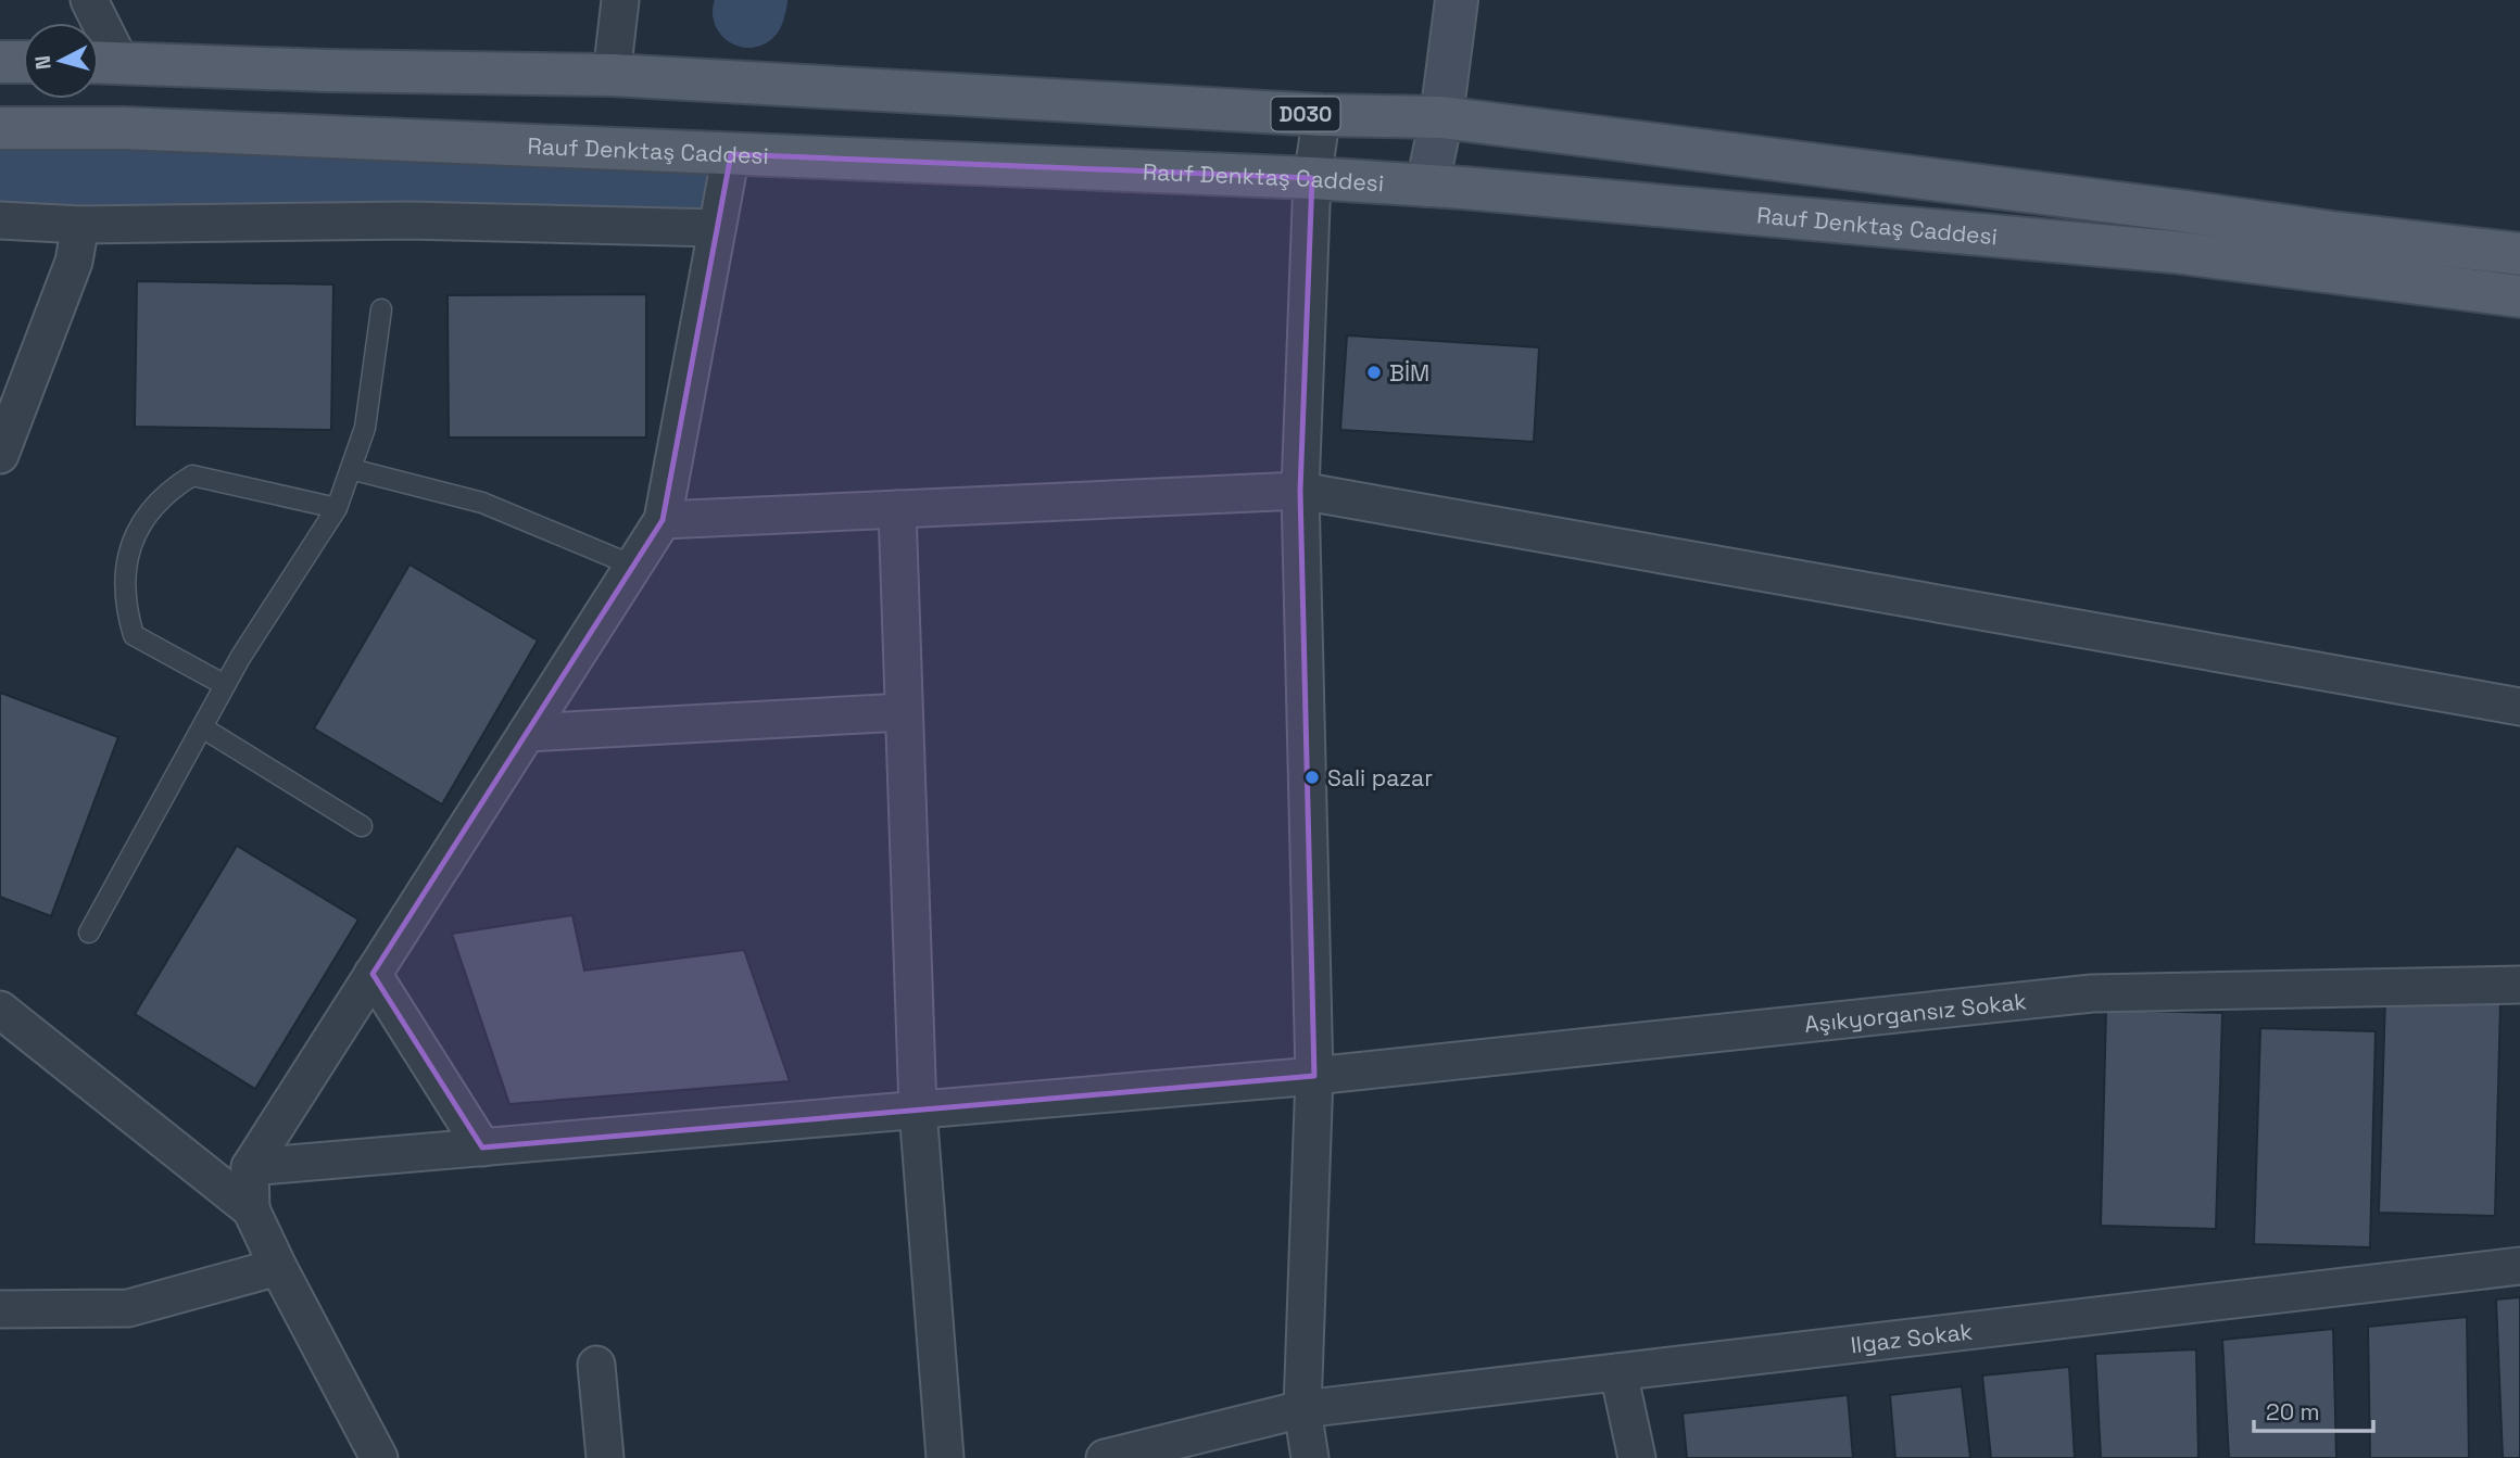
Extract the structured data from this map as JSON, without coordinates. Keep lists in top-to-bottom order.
{
  "streets": {
    "main road": ["D030", "Rauf Denktaş Caddesi"],
    "street": ["Aşıkyorgansız Sokak", "Ilgaz Sokak"]
  },
  "places": ["BİM", "Sali pazar"],
  "scale_bar": "20 m",
  "north": "left"
}
